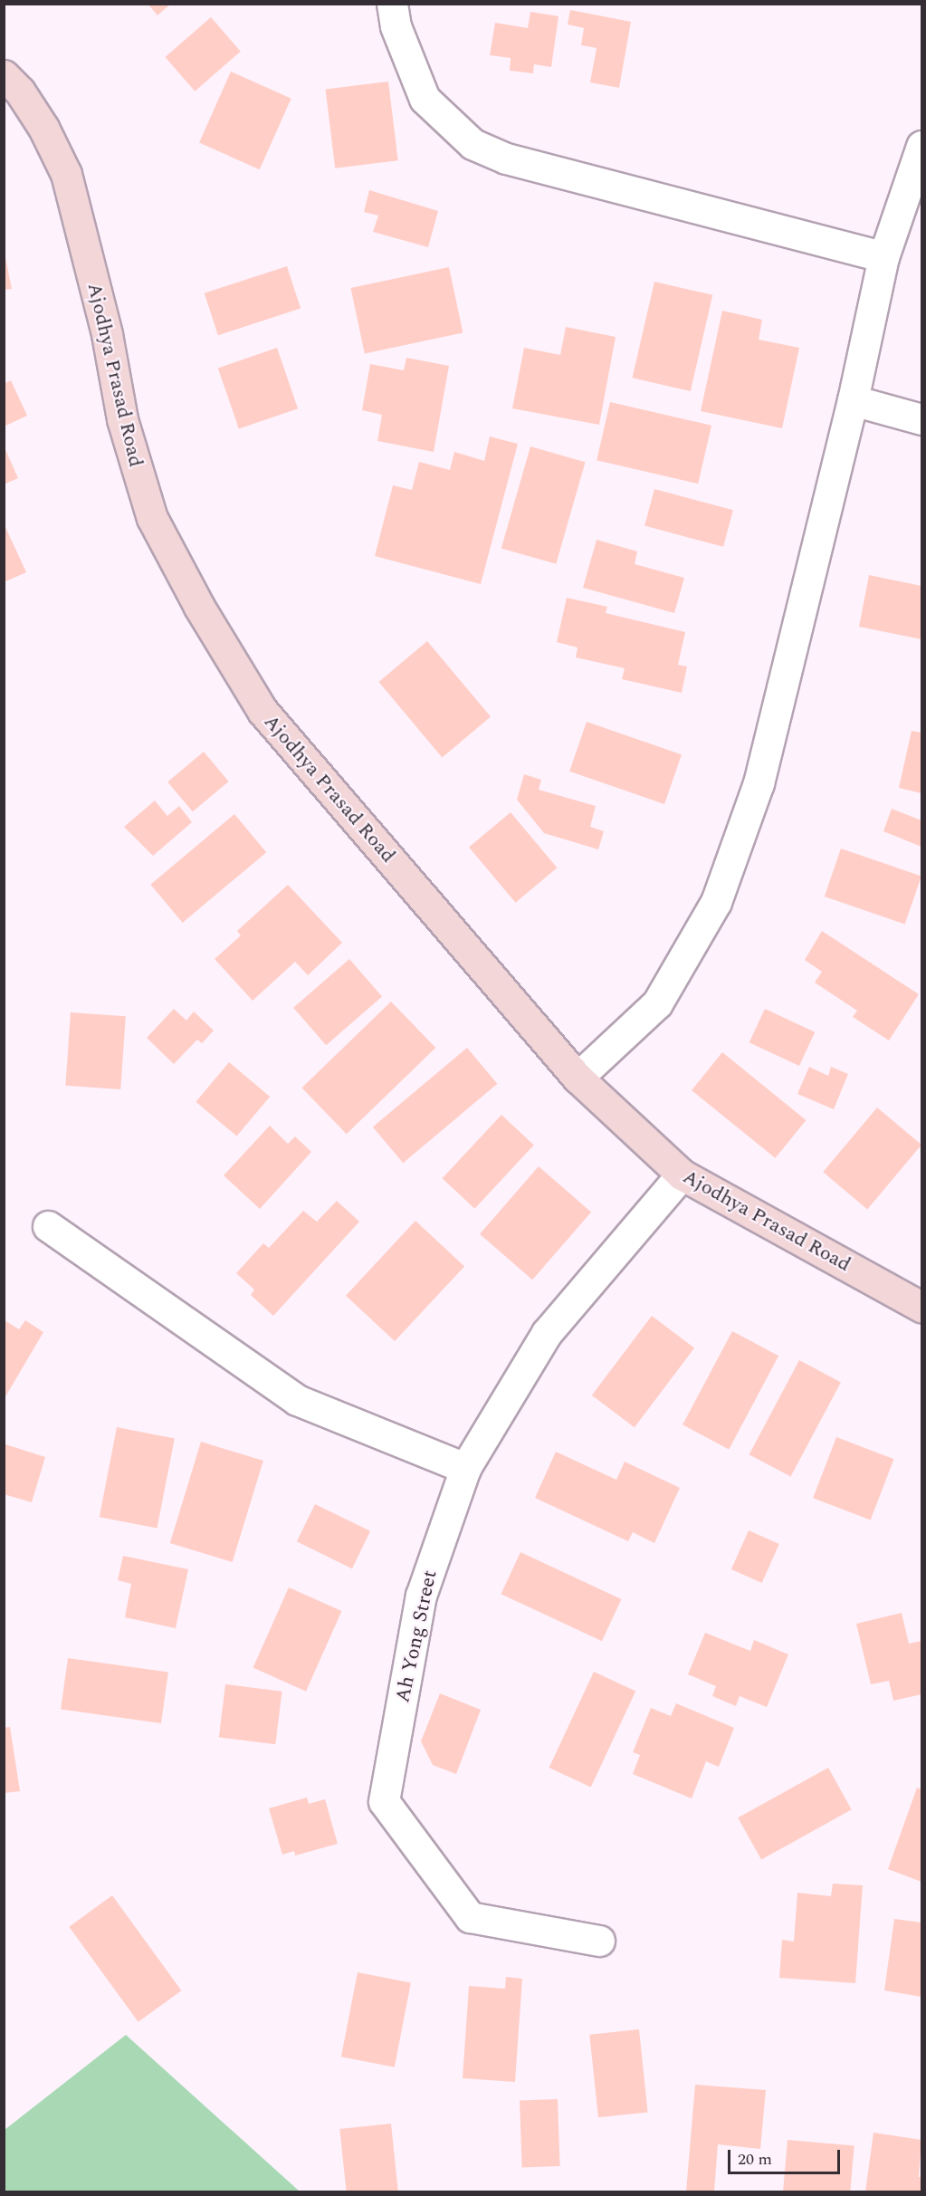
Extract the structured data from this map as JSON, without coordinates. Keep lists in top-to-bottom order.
{
  "streets": {
    "street": ["Ajodhya Prasad Road", "Ah Yong Street"]
  },
  "crossings": [
    ["Ajodhya Prasad Road", "Ah Yong Street"]
  ],
  "scale_bar": "20 m"
}
